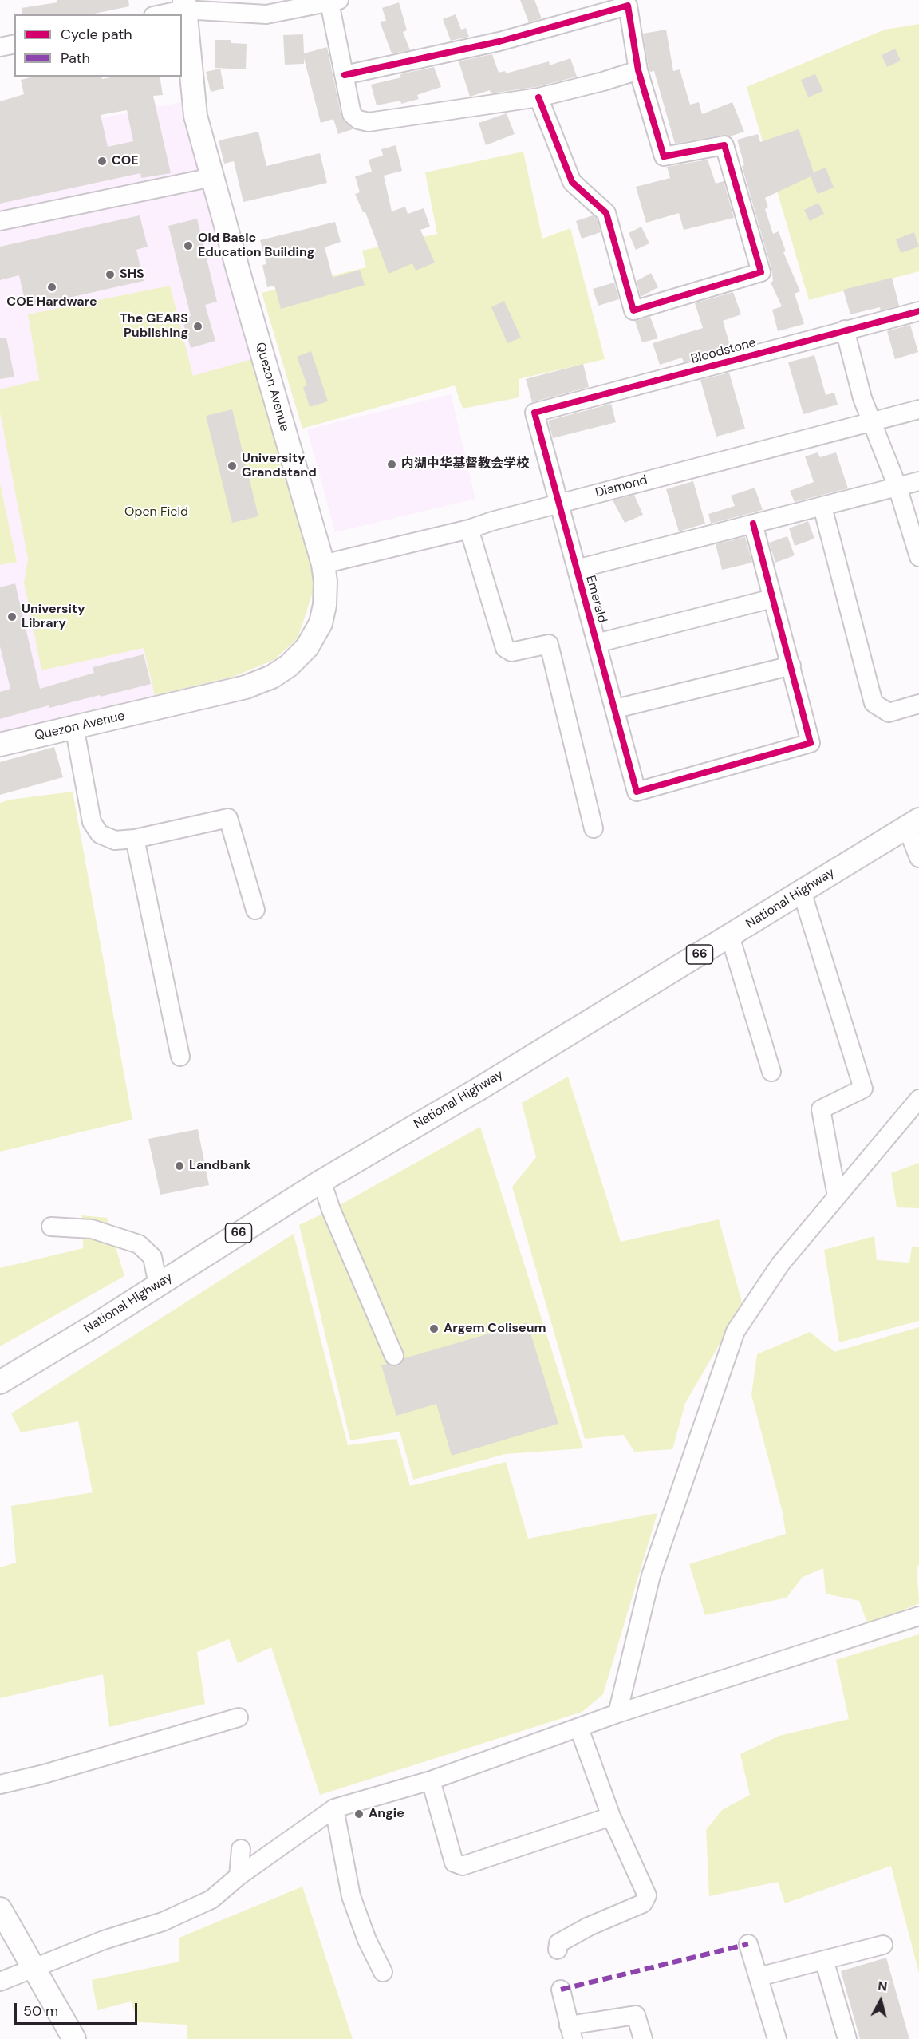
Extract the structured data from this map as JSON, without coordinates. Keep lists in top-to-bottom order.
{
  "streets": {
    "main road": ["Quezon Avenue", "National Highway", "66"],
    "street": ["Bloodstone", "Diamond", "Emerald"]
  },
  "crossings": [
    ["Bloodstone", "Emerald"],
    ["Quezon Avenue", "Diamond"],
    ["Diamond", "Emerald"]
  ],
  "parks": ["Open Field"],
  "places": [
    "COE",
    "Old Basic Education Building",
    "SHS",
    "COE Hardware",
    "The GEARS Publishing",
    "内湖中华基督教会学校",
    "University Grandstand",
    "University Library",
    "Landbank",
    "Argem Coliseum",
    "Angie"
  ],
  "legend": ["Cycle path", "Path"],
  "scale_bar": "50 m",
  "north": "top"
}
